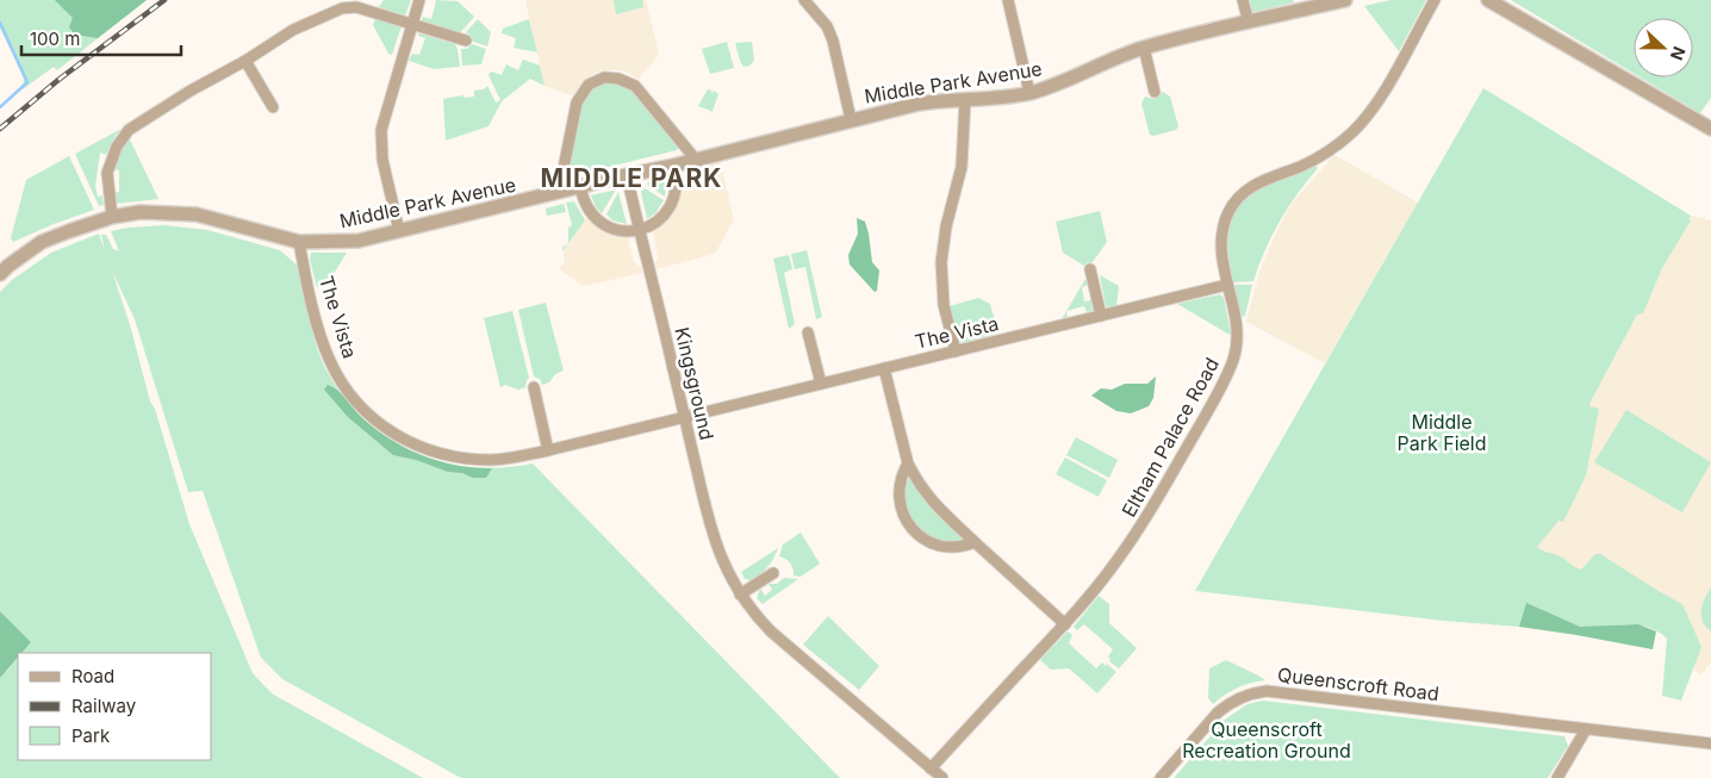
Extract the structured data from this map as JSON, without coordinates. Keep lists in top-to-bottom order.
{
  "streets": {
    "street": [
      "Middle Park Avenue",
      "The Vista",
      "Kingsground",
      "Eltham Palace Road",
      "Queenscroft Road"
    ]
  },
  "crossings": [
    ["Middle Park Avenue", "The Vista"],
    ["Middle Park Avenue", "Kingsground"],
    ["The Vista", "Kingsground"],
    ["The Vista", "Eltham Palace Road"],
    ["Kingsground", "Eltham Palace Road"]
  ],
  "districts": ["MIDDLE PARK"],
  "parks": ["Middle Park Field", "Queenscroft Recreation Ground"],
  "legend": ["Road", "Railway", "Park"],
  "scale_bar": "100 m",
  "north": "right"
}
